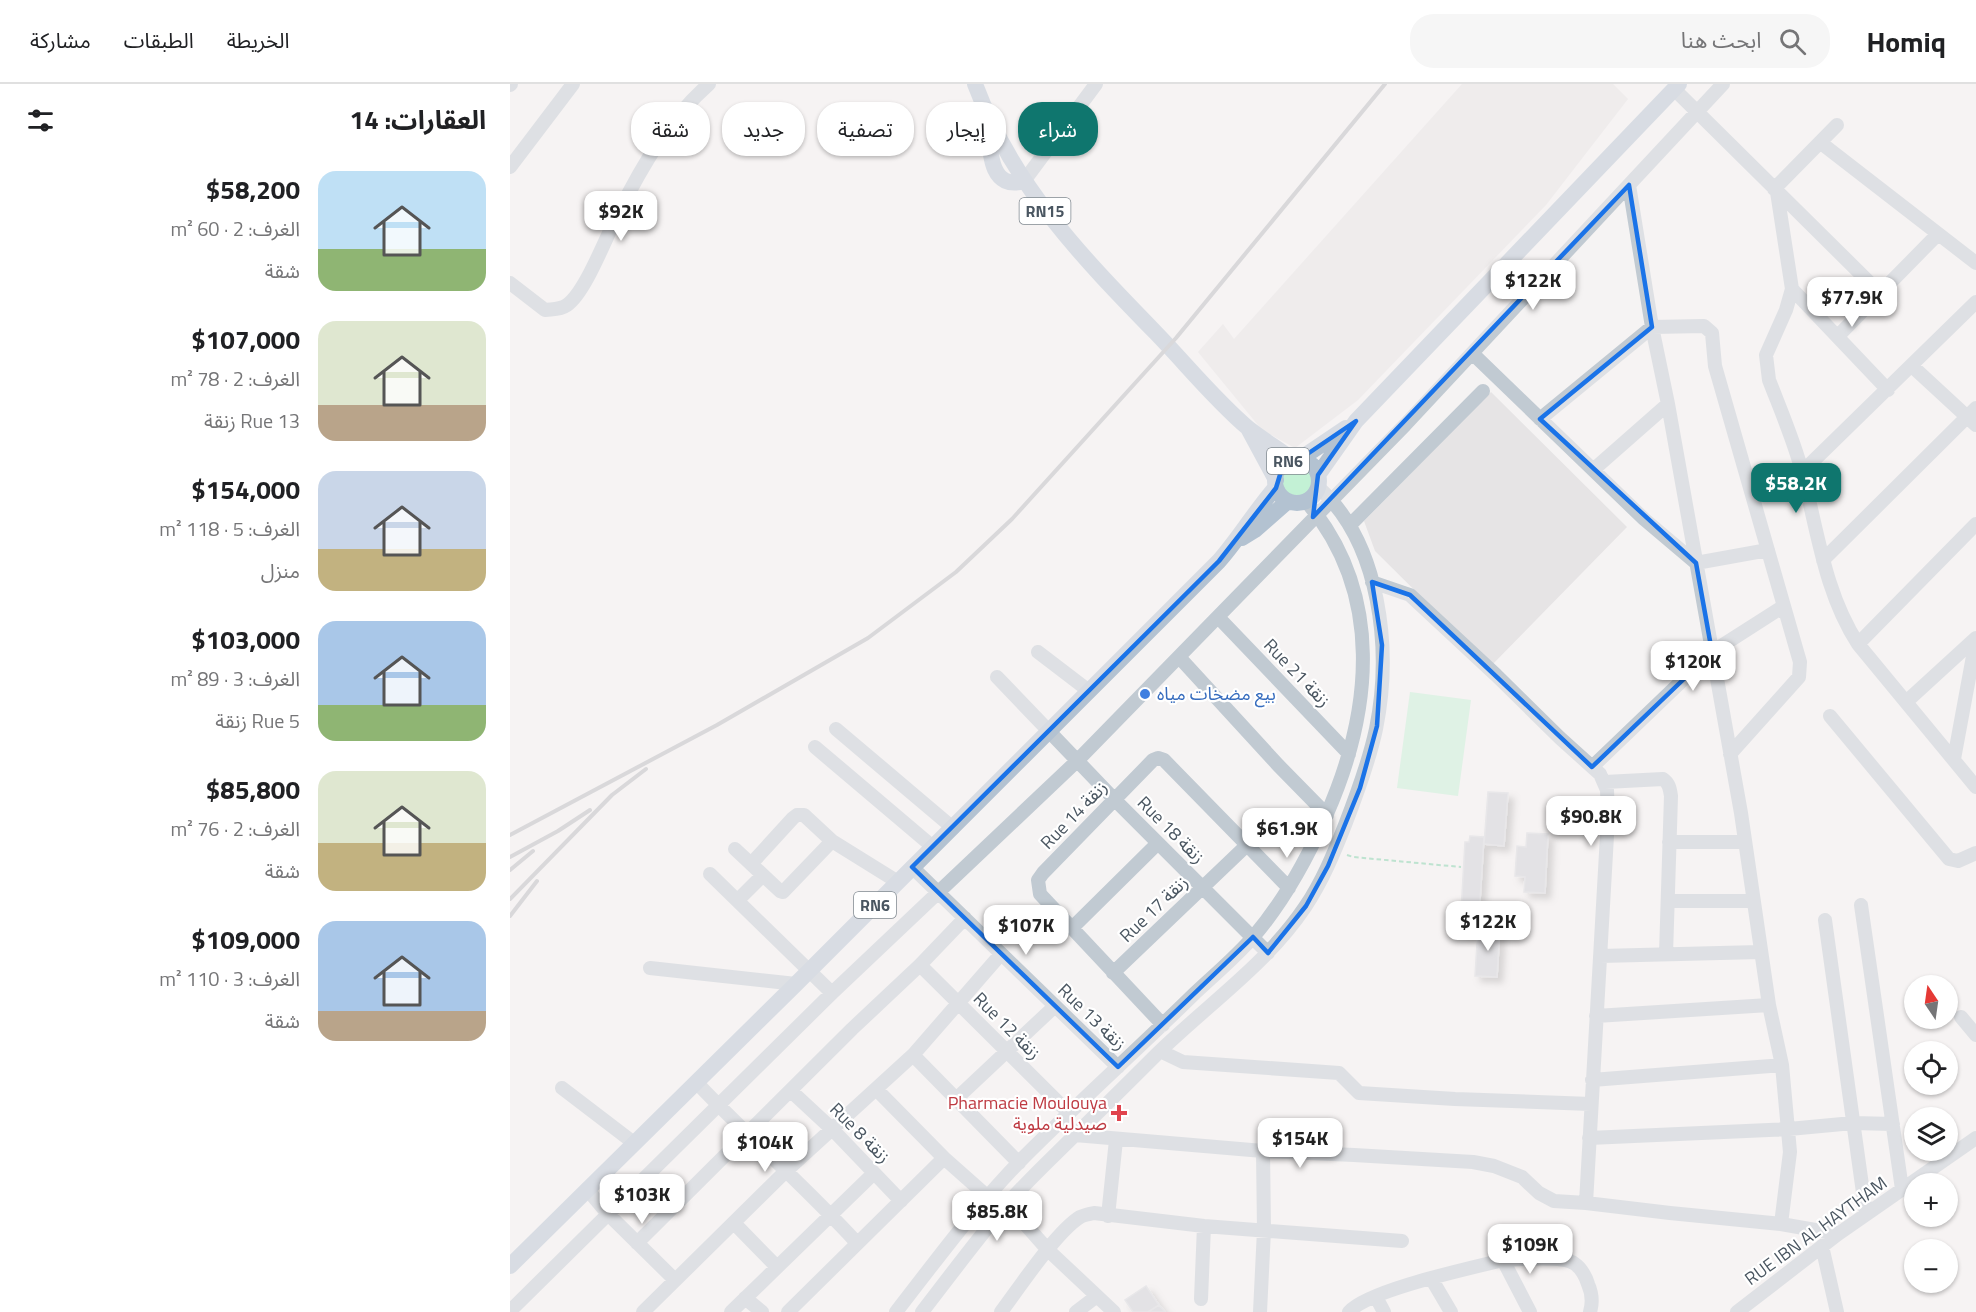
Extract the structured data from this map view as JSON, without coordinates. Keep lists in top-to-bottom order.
{
  "streets": {
    "main road": ["RN15", "RN6"],
    "street": [
      "Rue 21 زنقة",
      "Rue 14 زنقة",
      "Rue 18 زنقة",
      "Rue 17 زنقة",
      "Rue 13 زنقة",
      "Rue 12 زنقة",
      "Rue 8 زنقة",
      "RUE IBN AL HAYTHAM"
    ]
  },
  "crossings": [
    ["RN15", "RN6"],
    ["RN6", "Rue 18 زنقة"],
    ["RN6", "Rue 13 زنقة"],
    ["Rue 14 زنقة", "Rue 18 زنقة"],
    ["Rue 14 زنقة", "Rue 17 زنقة"],
    ["Rue 18 زنقة", "Rue 17 زنقة"]
  ],
  "places": {
    "other": ["بيع مضخات مياه"],
    "health": ["Pharmacie Moulouya صيدلية ملوية"]
  },
  "north": "top",
  "page": {
    "header": "Homiq",
    "search": "ابحث هنا",
    "nav": ["الخريطة", "الطبقات", "مشاركة"],
    "heading": "العقارات: 14",
    "chip": [
      "شراء",
      "إيجار",
      "تصفية",
      "جديد",
      "شقة"
    ],
    "list": [
      {
        "name": "$58,200",
        "note": "الغرف: 2 · 60 m² · شقة"
      },
      {
        "name": "$107,000",
        "note": "الغرف: 2 · 78 m² · Rue 13 زنقة"
      },
      {
        "name": "$154,000",
        "note": "الغرف: 5 · 118 m² · منزل"
      },
      {
        "name": "$103,000",
        "note": "الغرف: 3 · 89 m² · Rue 5 زنقة"
      },
      {
        "name": "$85,800",
        "note": "الغرف: 2 · 76 m² · شقة"
      },
      {
        "name": "$109,000",
        "note": "الغرف: 3 · 110 m² · شقة"
      }
    ],
    "price": [
      "$92K",
      "$122K",
      "$77.9K",
      "$58.2K",
      "$120K",
      "$90.8K",
      "$61.9K",
      "$122K",
      "$107K",
      "$154K",
      "$104K",
      "$103K",
      "$85.8K",
      "$109K"
    ],
    "map_buttons": ["+", "−"]
  }
}
